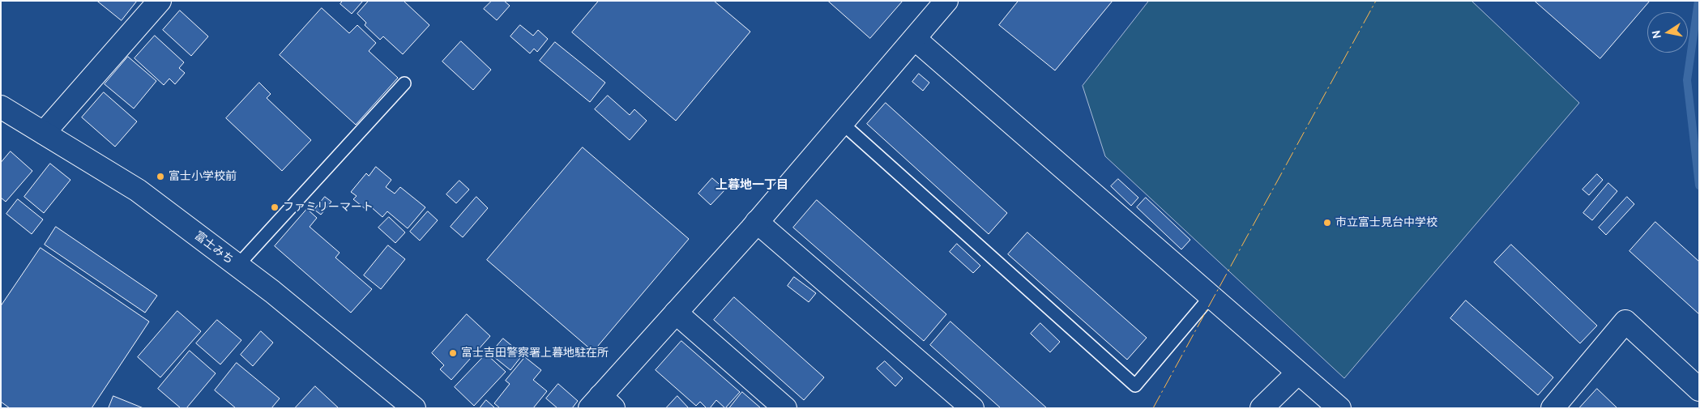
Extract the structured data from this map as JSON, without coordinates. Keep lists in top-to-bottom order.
{
  "streets": {
    "main road": ["富士みち"]
  },
  "districts": ["上暮地一丁目"],
  "places": [
    "富士小学校前",
    "ファミリーマート",
    "市立富士見台中学校",
    "富士吉田警察署上暮地駐在所"
  ],
  "north": "left"
}
